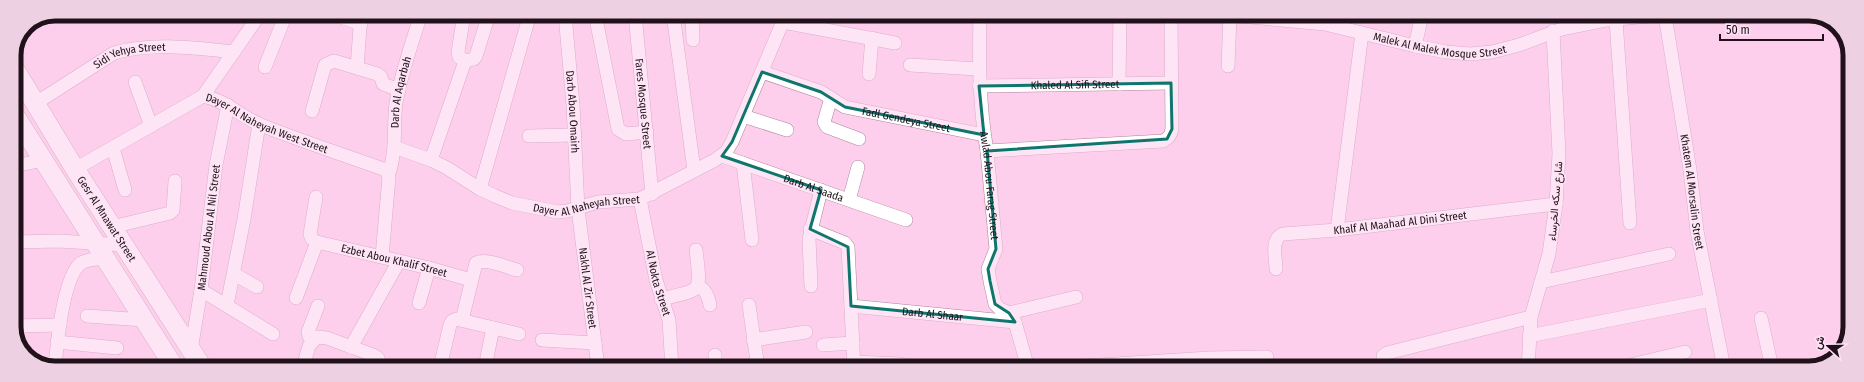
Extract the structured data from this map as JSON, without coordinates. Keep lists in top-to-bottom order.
{
  "streets": {
    "street": [
      "Malek Al Malek Mosque Street",
      "Sidi Yehya Street",
      "Khaled Al Sifi Street",
      "Darb Al Aqarbah",
      "Fares Mosque Street",
      "Darb Abou Omairh",
      "Fadl Gendeya Street",
      "Dayer Al Naheyah West Street",
      "Awlad Abou Farag Street",
      "Darb Al Saada",
      "Khatem Al Morsalin Street",
      "شارع سكه الخرساء",
      "Dayer Al Naheyah Street",
      "Gesr Al Mnawat Street",
      "Khalf Al Maahad Al Dini Street",
      "Mahmoud Abou Al Nil Street",
      "Ezbet Abou Khalif Street",
      "Al Nokta Street",
      "Nakhl Al Zir Street",
      "Darb Al Shaar"
    ]
  },
  "crossings": [
    ["Malek Al Malek Mosque Street", "شارع سكه الخرساء"],
    ["Sidi Yehya Street", "Gesr Al Mnawat Street"],
    ["Khaled Al Sifi Street", "Awlad Abou Farag Street"],
    ["Darb Al Aqarbah", "Dayer Al Naheyah West Street"],
    ["Darb Al Aqarbah", "Dayer Al Naheyah Street"],
    ["Fares Mosque Street", "Dayer Al Naheyah Street"],
    ["Fares Mosque Street", "Al Nokta Street"],
    ["Darb Abou Omairh", "Dayer Al Naheyah Street"],
    ["Darb Abou Omairh", "Nakhl Al Zir Street"],
    ["Fadl Gendeya Street", "Awlad Abou Farag Street"],
    ["Fadl Gendeya Street", "Dayer Al Naheyah Street"],
    ["Dayer Al Naheyah West Street", "Gesr Al Mnawat Street"],
    ["Dayer Al Naheyah West Street", "Mahmoud Abou Al Nil Street"],
    ["Awlad Abou Farag Street", "Darb Al Shaar"],
    ["Darb Al Saada", "Dayer Al Naheyah Street"],
    ["شارع سكه الخرساء", "Khalf Al Maahad Al Dini Street"],
    ["Dayer Al Naheyah Street", "Al Nokta Street"],
    ["Dayer Al Naheyah Street", "Nakhl Al Zir Street"],
    ["Gesr Al Mnawat Street", "Mahmoud Abou Al Nil Street"]
  ],
  "scale_bar": "50 m",
  "north": "left"
}
